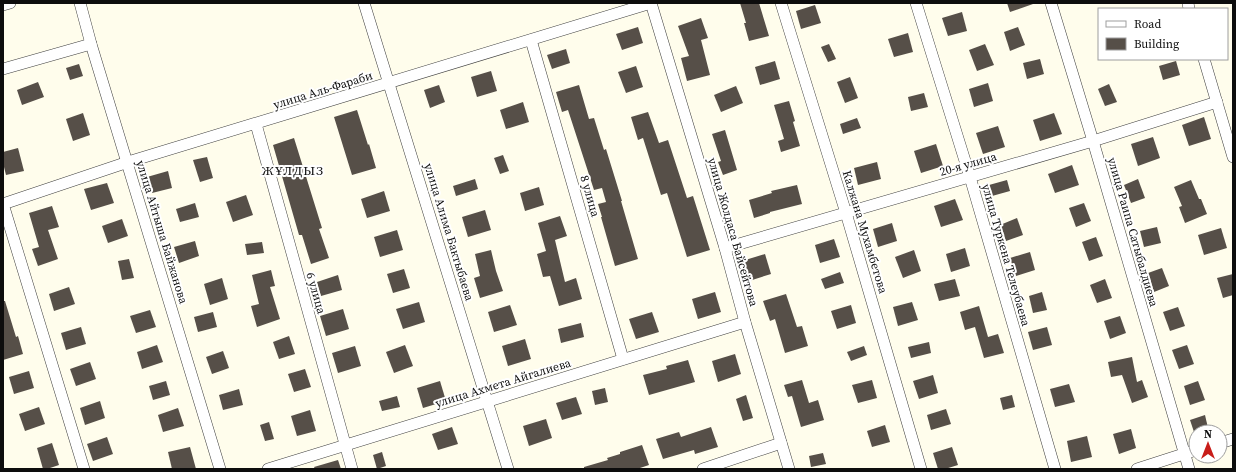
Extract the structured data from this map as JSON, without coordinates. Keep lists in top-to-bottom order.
{
  "streets": {
    "street": [
      "улица Аль-Фараби",
      "20-я улица",
      "8 улица",
      "улица Айтыша Байжанова",
      "улица Алима Бактыбаева",
      "улица Жолдаса Байсейтова",
      "Калжана Мухамбетова",
      "улица Раипа Сатыбалдиева",
      "улица Туркена Телеубаева",
      "6 улица",
      "улица Ахмета Айгалиева"
    ]
  },
  "crossings": [
    ["улица Аль-Фараби", "8 улица"],
    ["улица Аль-Фараби", "улица Айтыша Байжанова"],
    ["улица Аль-Фараби", "улица Алима Бактыбаева"],
    ["улица Аль-Фараби", "улица Жолдаса Байсейтова"],
    ["улица Аль-Фараби", "6 улица"],
    ["20-я улица", "улица Жолдаса Байсейтова"],
    ["20-я улица", "Калжана Мухамбетова"],
    ["20-я улица", "улица Раипа Сатыбалдиева"],
    ["20-я улица", "улица Туркена Телеубаева"],
    ["8 улица", "улица Ахмета Айгалиева"],
    ["улица Алима Бактыбаева", "улица Ахмета Айгалиева"],
    ["улица Жолдаса Байсейтова", "улица Ахмета Айгалиева"],
    ["6 улица", "улица Ахмета Айгалиева"]
  ],
  "districts": ["ЖҰЛДЫЗ"],
  "legend": ["Road", "Building"],
  "north": "top"
}
